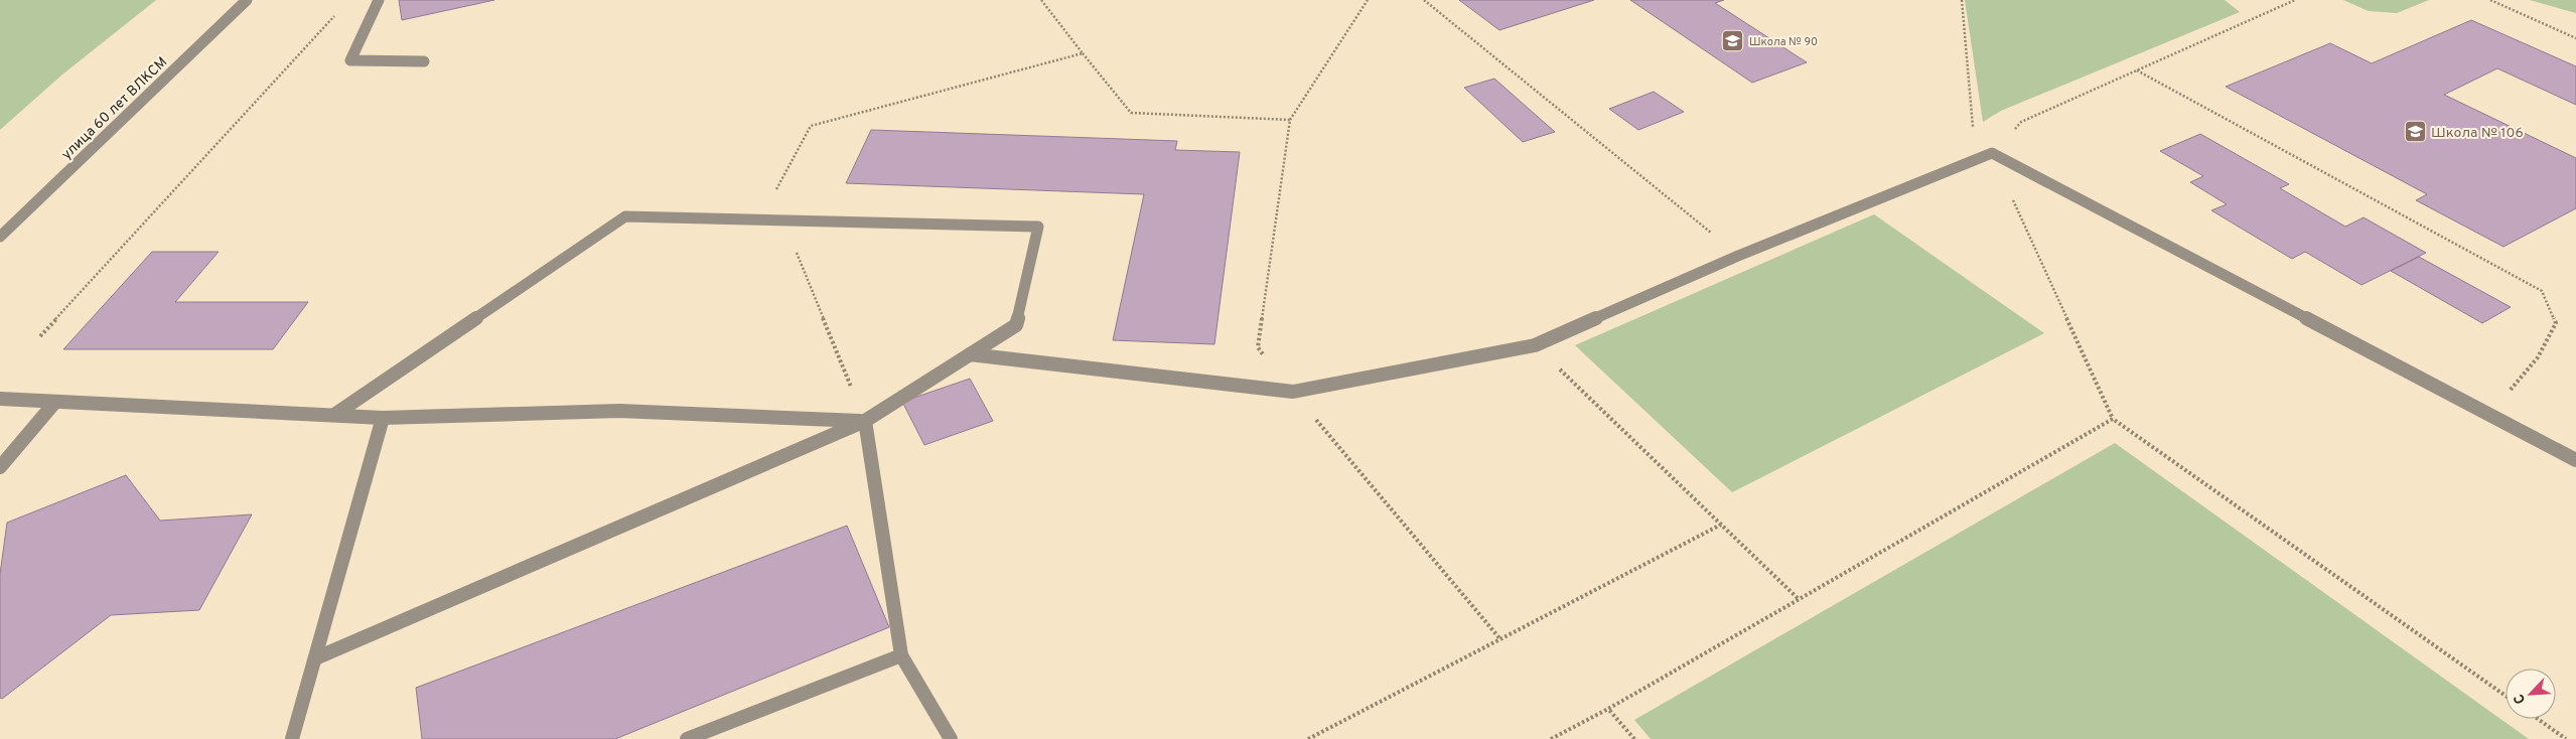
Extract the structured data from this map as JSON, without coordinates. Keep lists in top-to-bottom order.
{
  "streets": {
    "street": ["улица 60 лет ВЛКСМ"]
  },
  "places": {
    "school or university": ["Школа № 90", "Школа № 106"]
  },
  "north": "bottom left"
}
